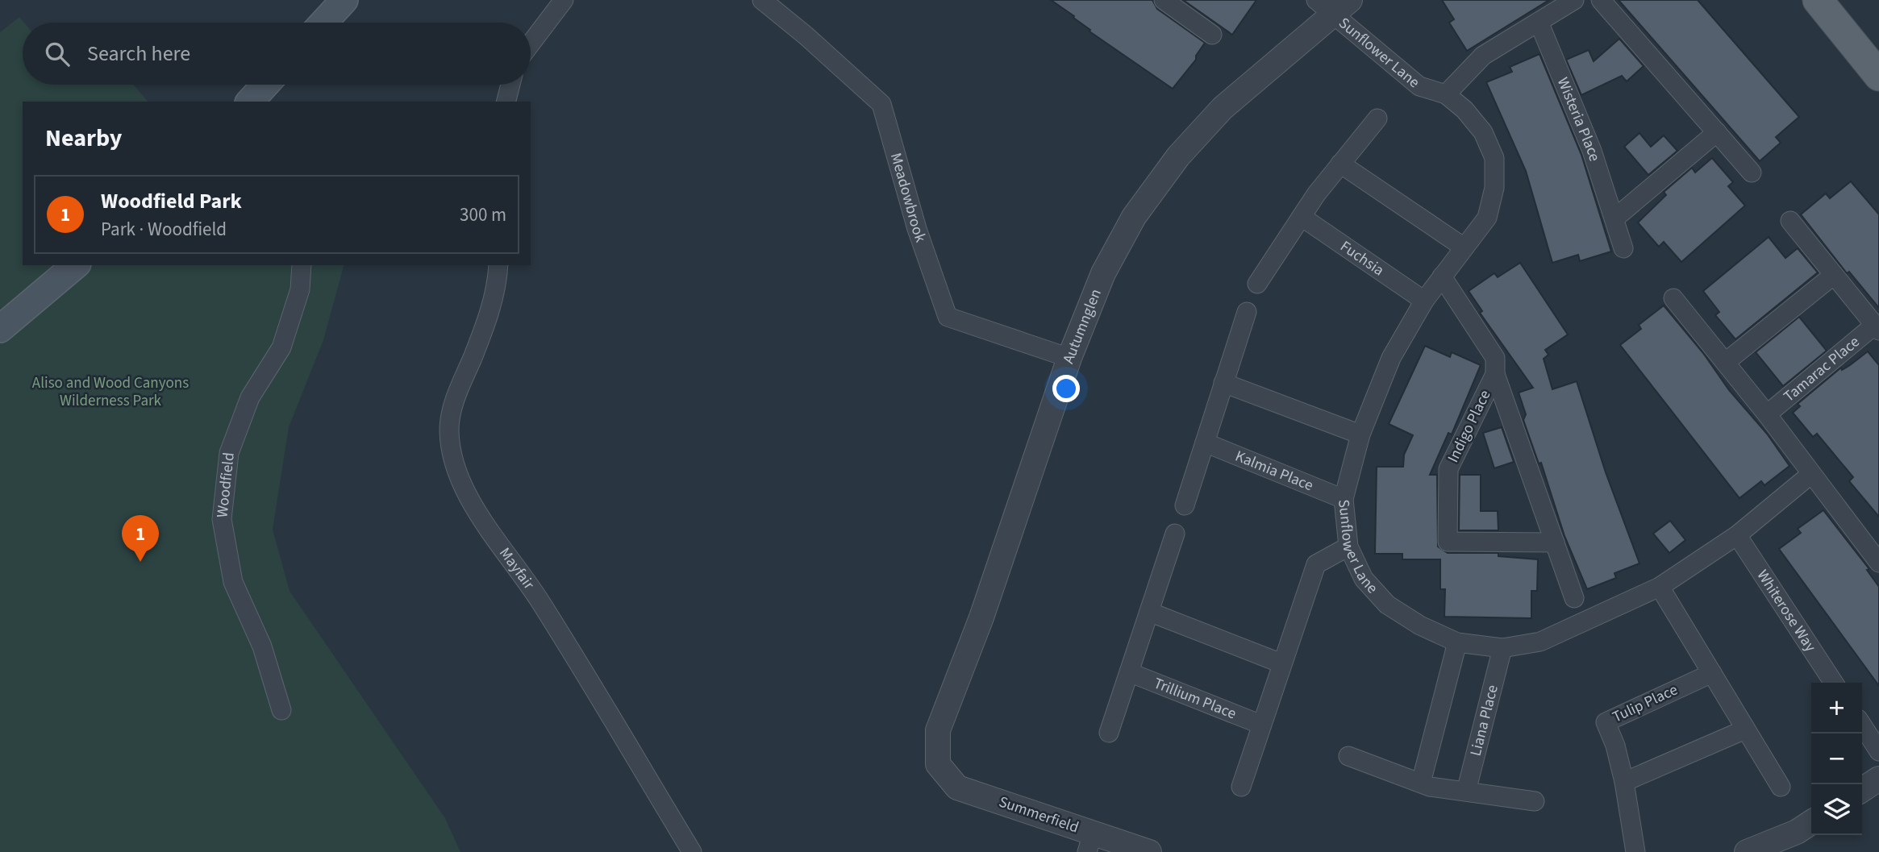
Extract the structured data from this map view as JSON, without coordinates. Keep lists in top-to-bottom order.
{
  "streets": {
    "street": [
      "Sunflower Lane",
      "Wisteria Place",
      "Meadowbrook",
      "Fuchsia",
      "Autumnglen",
      "Tamarac Place",
      "Indigo Place",
      "Kalmia Place",
      "Woodfield",
      "Mayfair",
      "Whiterose Way",
      "Trillium Place",
      "Tulip Place",
      "Liana Place",
      "Summerfield"
    ]
  },
  "crossings": [
    ["Sunflower Lane", "Fuchsia"],
    ["Sunflower Lane", "Autumnglen"],
    ["Sunflower Lane", "Indigo Place"],
    ["Sunflower Lane", "Kalmia Place"],
    ["Sunflower Lane", "Whiterose Way"],
    ["Sunflower Lane", "Liana Place"],
    ["Meadowbrook", "Autumnglen"],
    ["Autumnglen", "Summerfield"]
  ],
  "parks": ["Aliso and Wood Canyons Wilderness Park"],
  "page": {
    "search": "Search here",
    "heading": "Nearby",
    "list": [
      {
        "mark": "1",
        "name": "Woodfield Park",
        "note": "Park · Woodfield",
        "value": "300 m"
      }
    ],
    "pins": "1",
    "map_buttons": ["+", "−"]
  }
}
